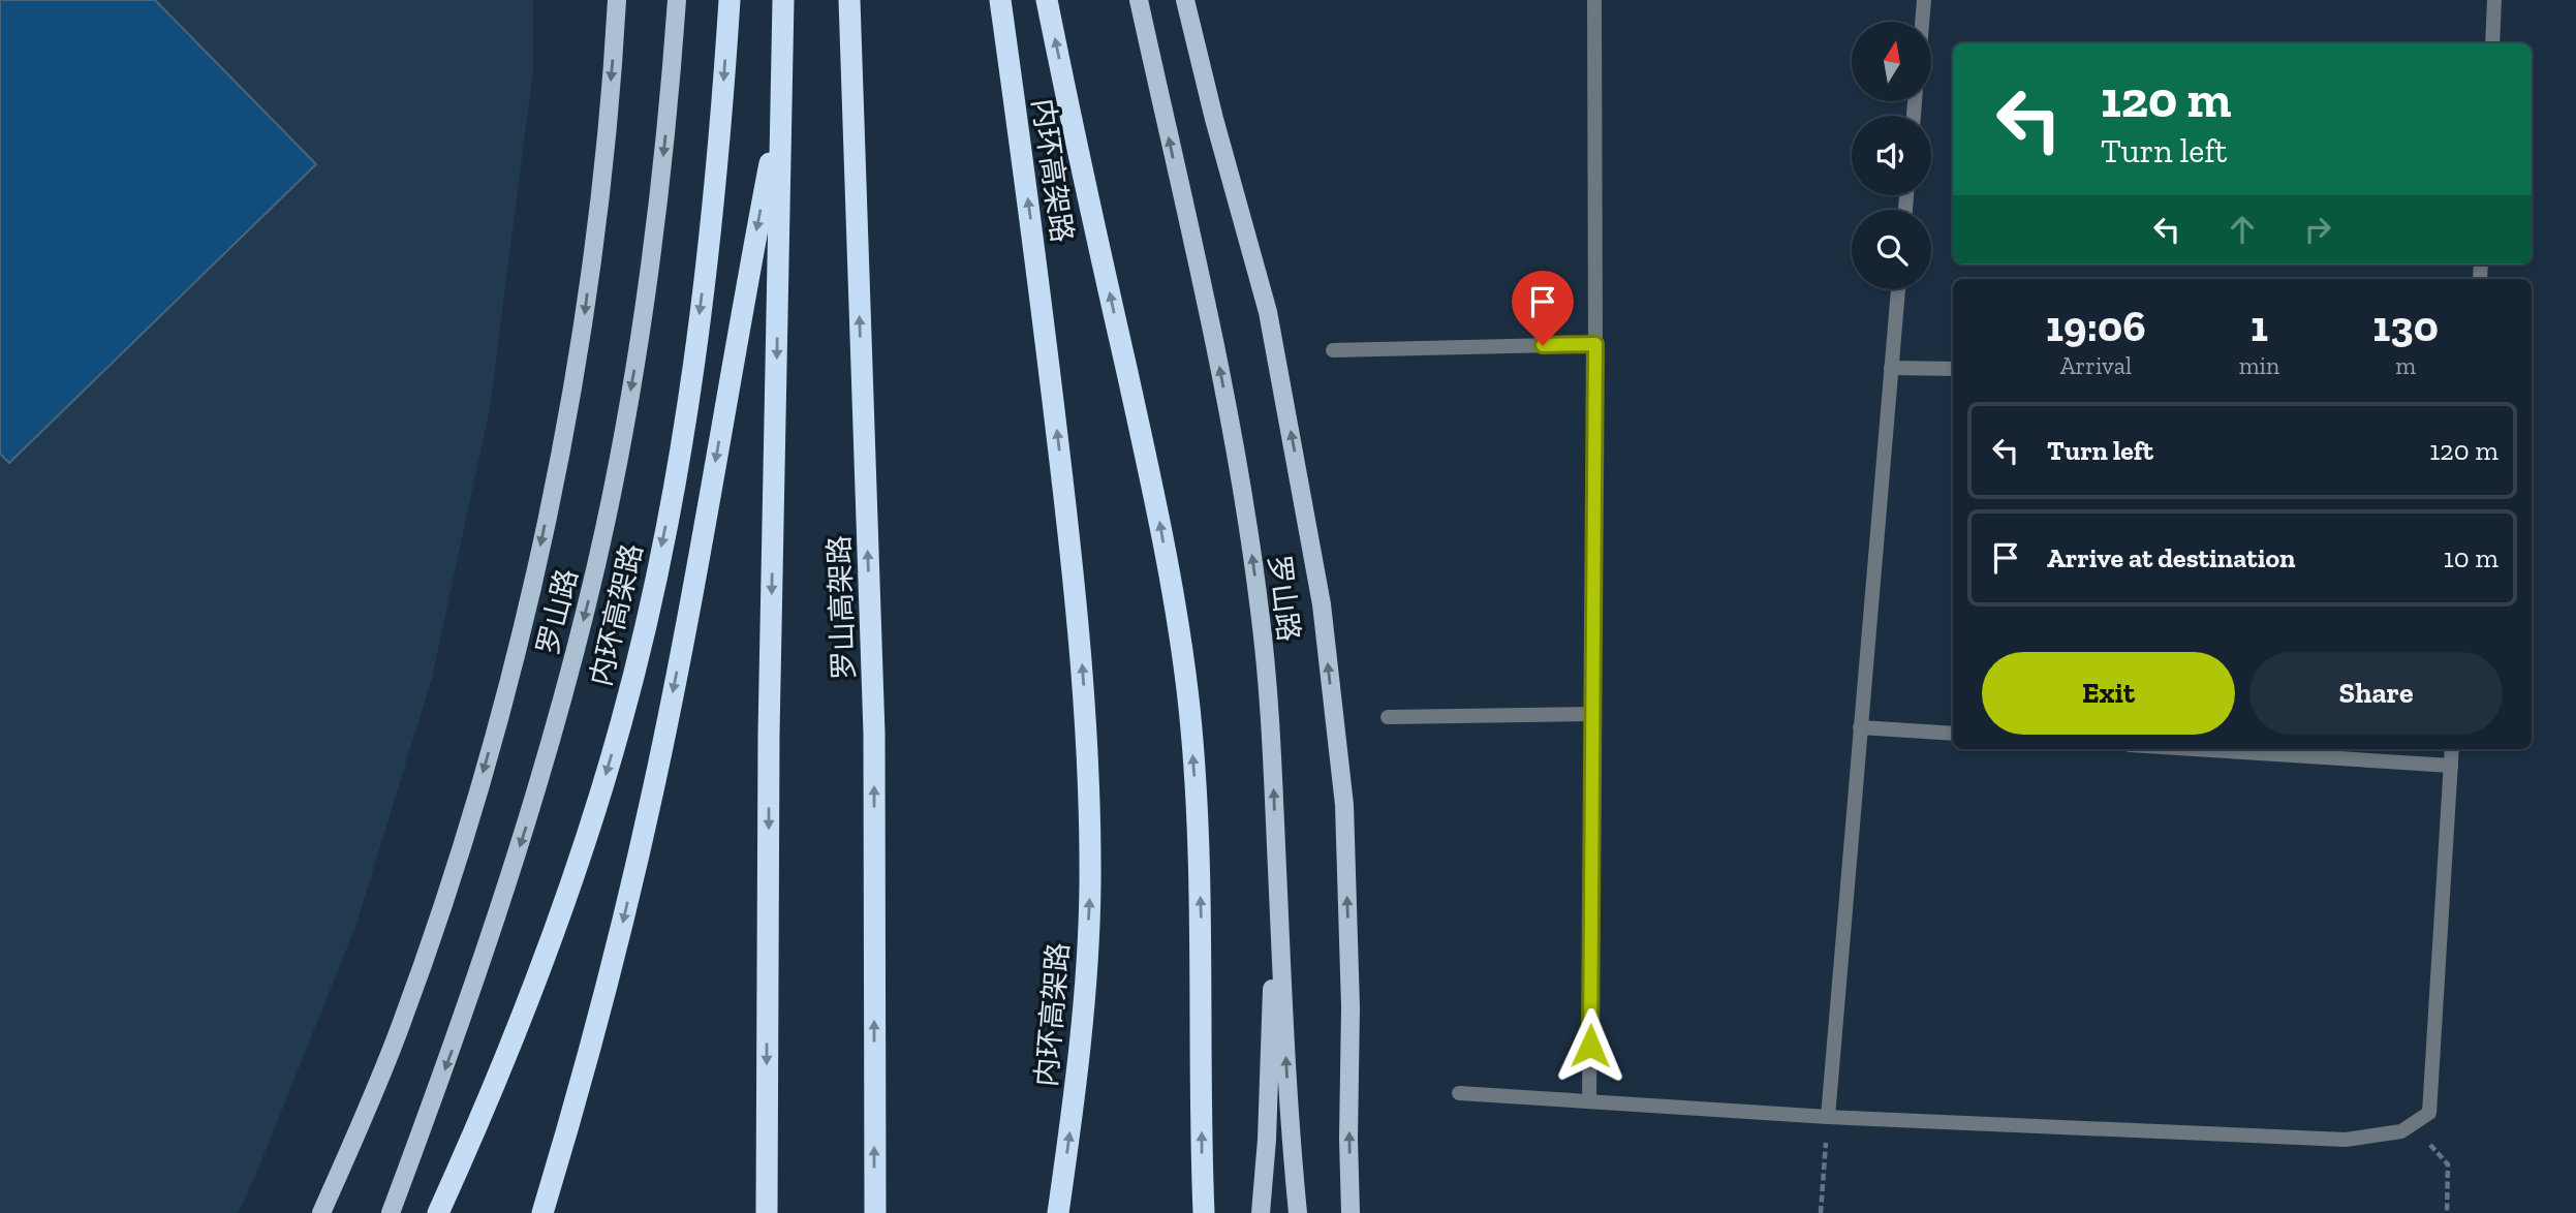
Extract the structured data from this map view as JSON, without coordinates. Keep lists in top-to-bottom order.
{
  "streets": {
    "highway": ["内环高架路", "罗山高架路"],
    "main road": ["罗山路"]
  },
  "north": "top",
  "page": {
    "turn": ["120 m", "Turn left"],
    "eta": [
      "19:06",
      "Arrival",
      "1",
      "min",
      "130",
      "m"
    ],
    "list": [
      {
        "name": "Turn left",
        "value": "120 m"
      },
      {
        "name": "Arrive at destination",
        "value": "10 m"
      }
    ],
    "buttons": ["Exit", "Share"]
  }
}
